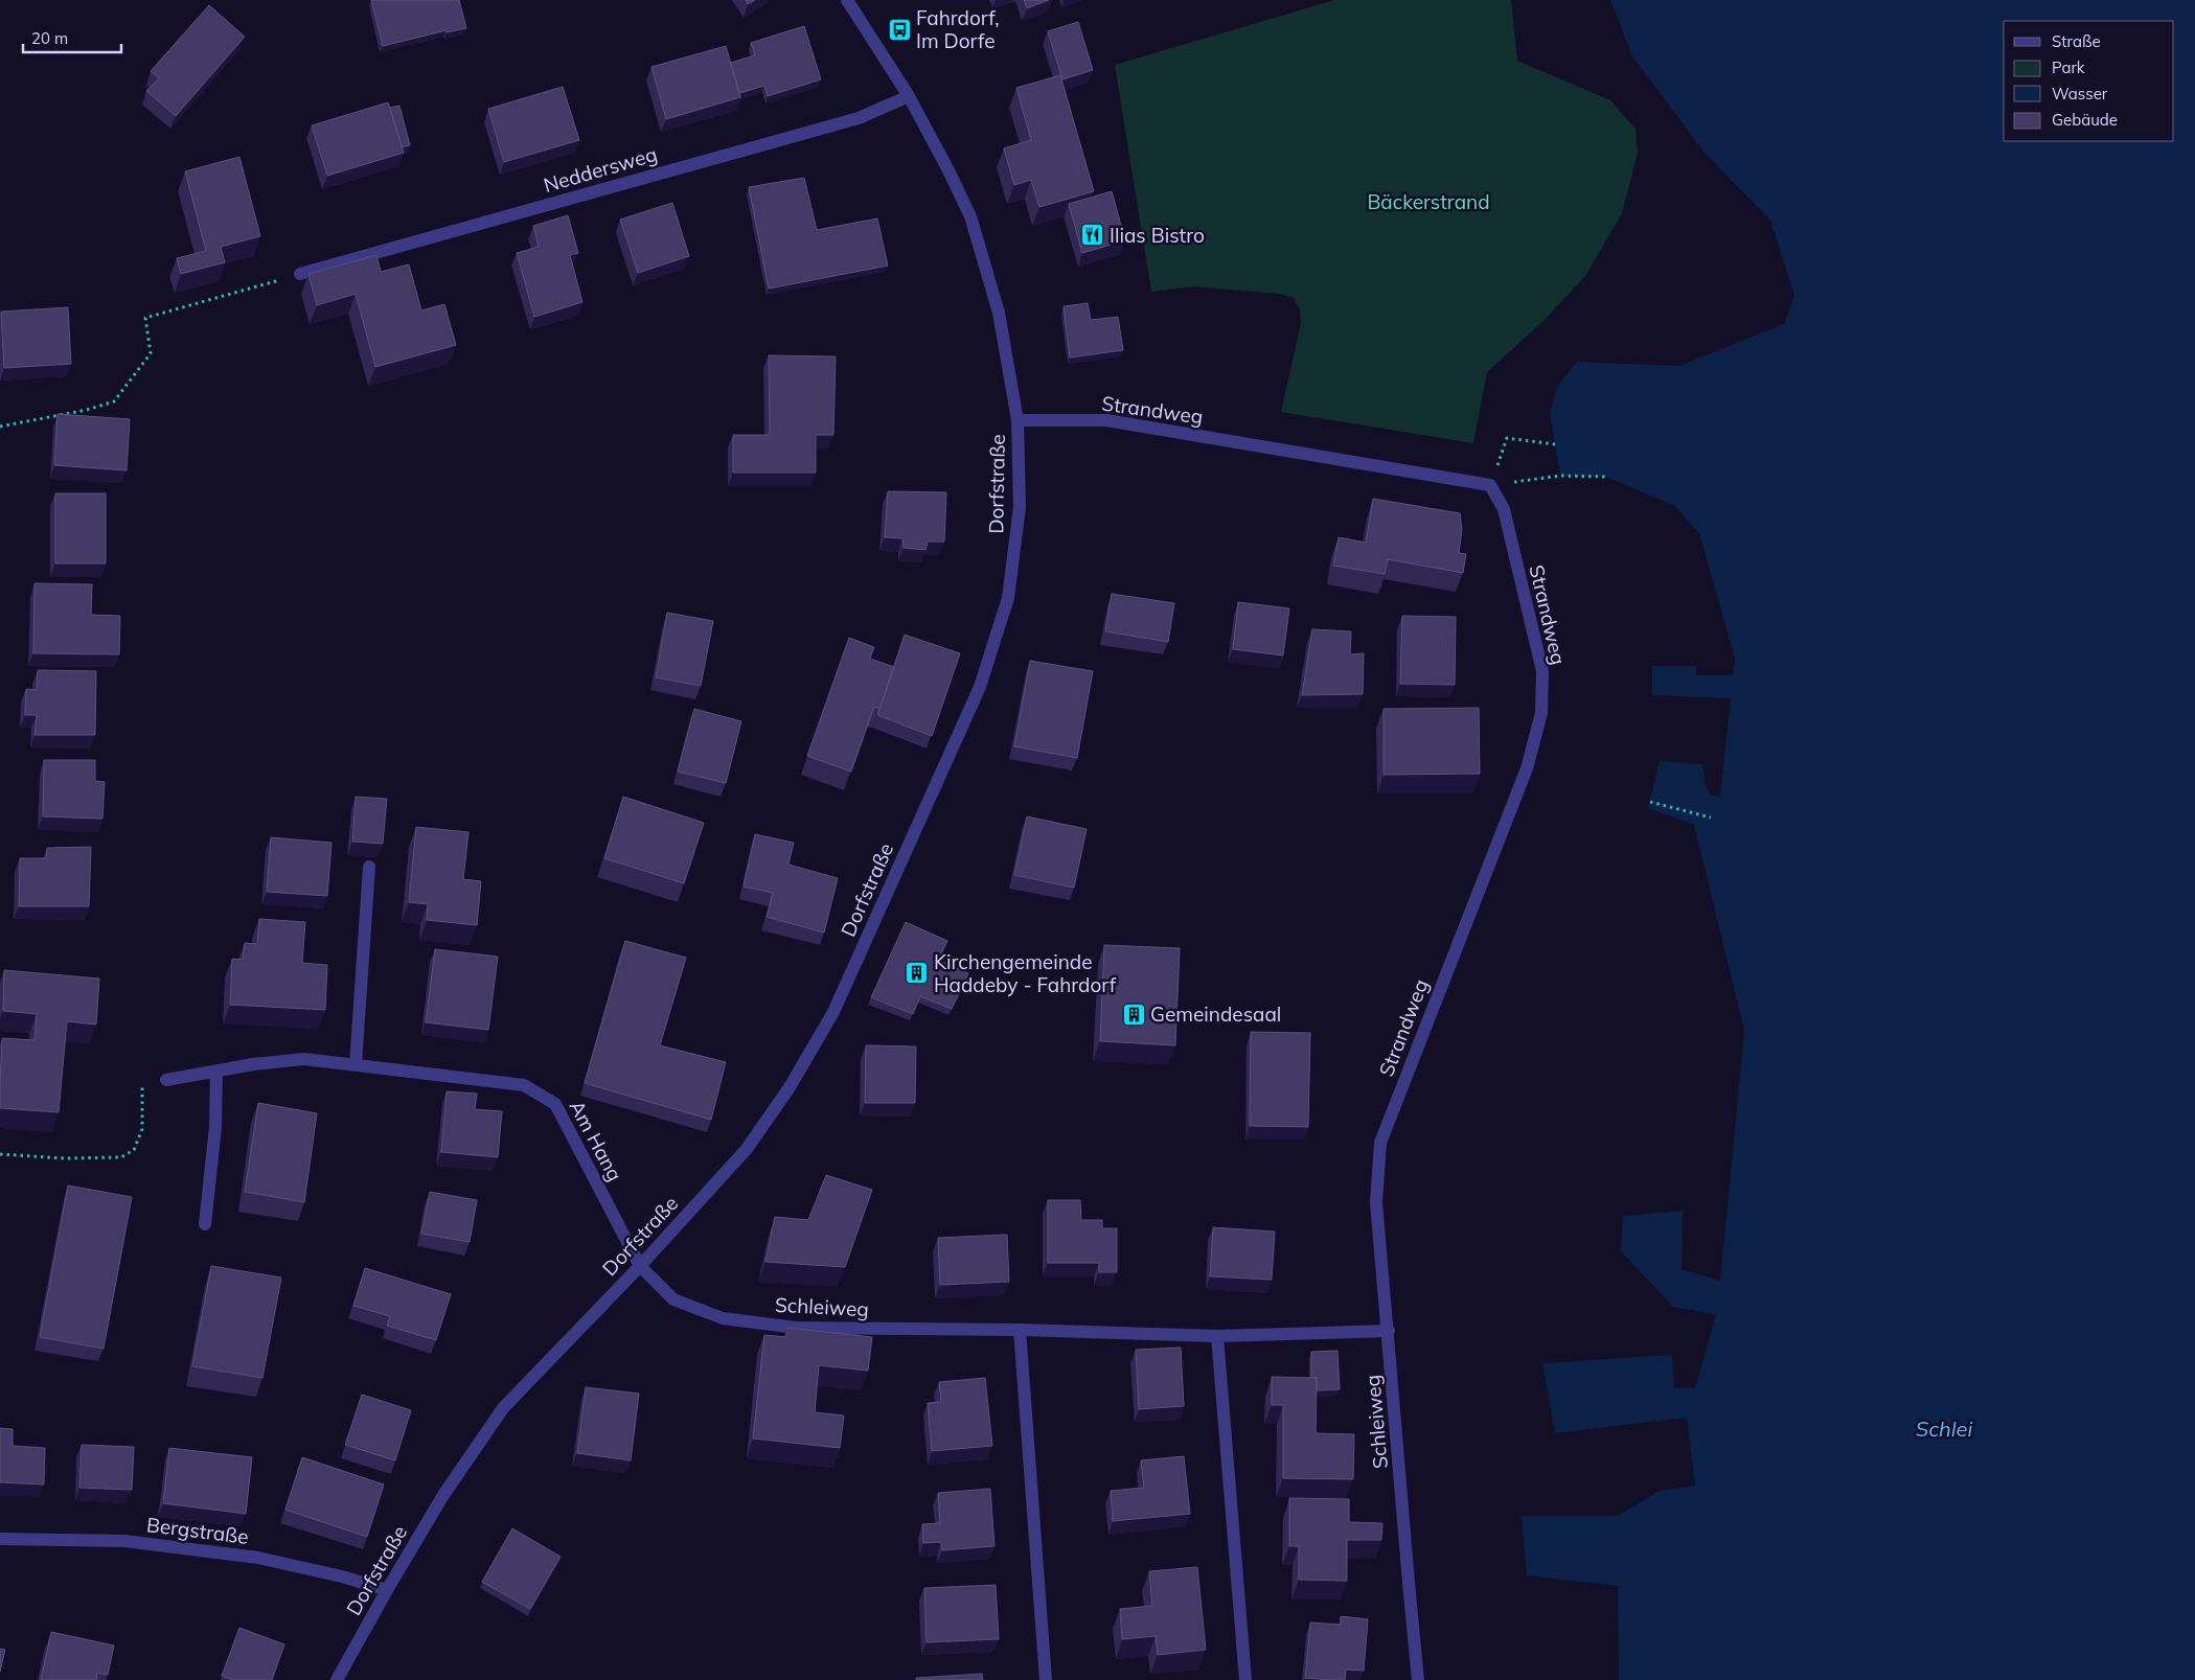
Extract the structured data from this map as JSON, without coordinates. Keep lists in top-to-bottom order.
{
  "streets": {
    "street": [
      "Neddersweg",
      "Strandweg",
      "Dorfstraße",
      "Am Hang",
      "Schleiweg",
      "Bergstraße"
    ]
  },
  "crossings": [
    ["Neddersweg", "Dorfstraße"],
    ["Strandweg", "Dorfstraße"],
    ["Strandweg", "Schleiweg"],
    ["Dorfstraße", "Am Hang"],
    ["Dorfstraße", "Schleiweg"],
    ["Dorfstraße", "Bergstraße"],
    ["Am Hang", "Schleiweg"]
  ],
  "water": ["Schlei"],
  "parks": ["Bäckerstrand"],
  "places": {
    "bus stop": ["Fahrdorf, Im Dorfe"],
    "restaurant": ["Ilias Bistro"],
    "building": ["Kirchengemeinde Haddeby - Fahrdorf", "Gemeindesaal"]
  },
  "legend": [
    "Straße",
    "Park",
    "Wasser",
    "Gebäude"
  ],
  "scale_bar": "20 m"
}
